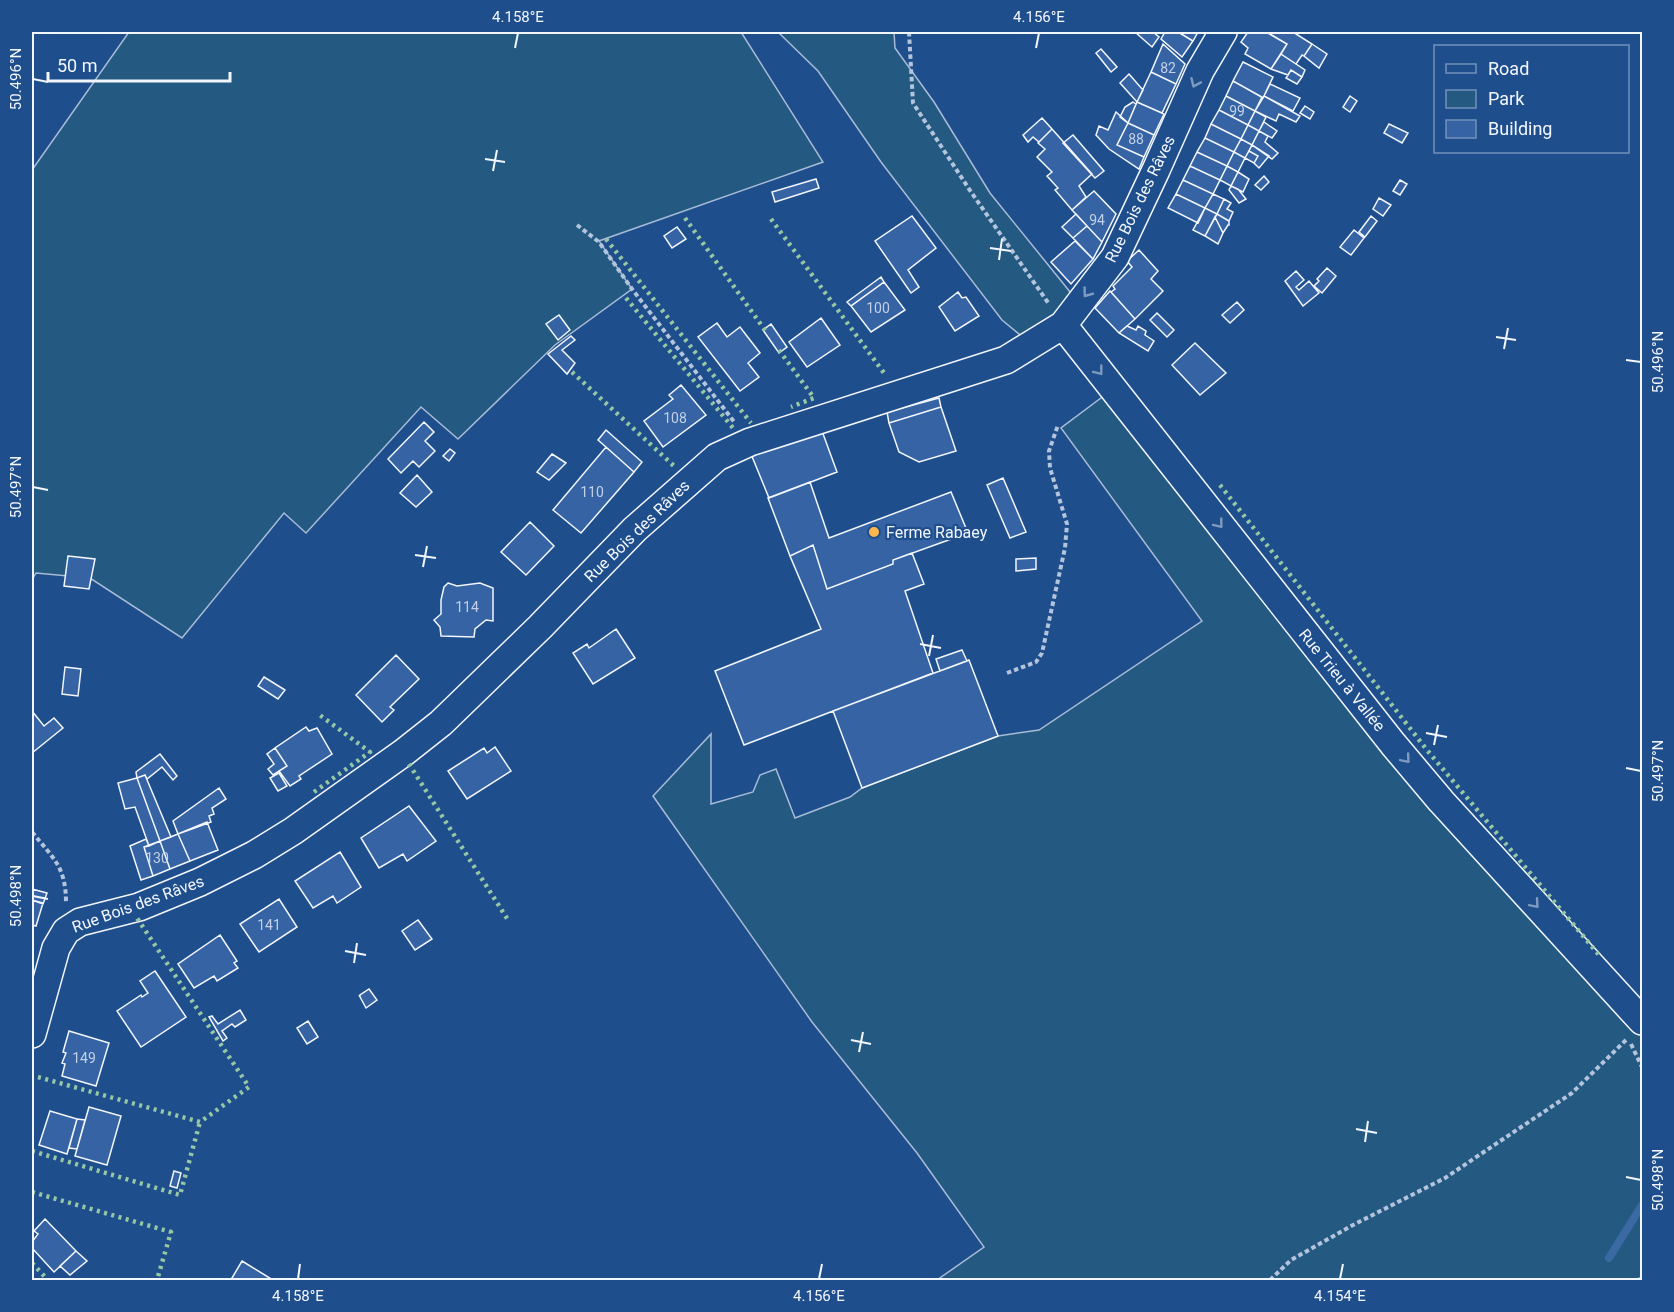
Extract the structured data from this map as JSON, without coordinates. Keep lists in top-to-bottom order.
{
  "streets": {
    "street": ["Rue Bois des Râves", "Rue Trieu à Vallée"]
  },
  "crossings": [
    ["Rue Bois des Râves", "Rue Trieu à Vallée"]
  ],
  "one_way": ["Rue Trieu à Vallée"],
  "places": ["Ferme Rabaey"],
  "house_numbers": [
    "82",
    "99",
    "88",
    "94",
    "100",
    "108",
    "110",
    "114",
    "130",
    "141",
    "149"
  ],
  "legend": ["Road", "Park", "Building"],
  "scale_bar": "50 m",
  "coordinates": [
    "4.158°E",
    "4.156°E",
    "50.496°N",
    "50.497°N",
    "50.498°N",
    "4.154°E"
  ]
}
